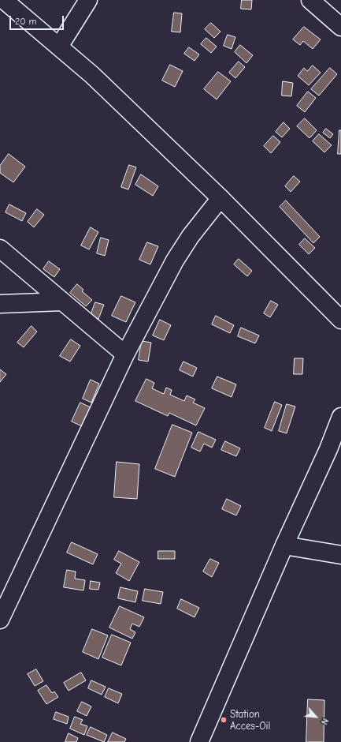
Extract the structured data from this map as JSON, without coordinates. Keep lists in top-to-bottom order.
{
  "places": ["Station Acces-Oil"],
  "scale_bar": "20 m",
  "north": "bottom right"
}
